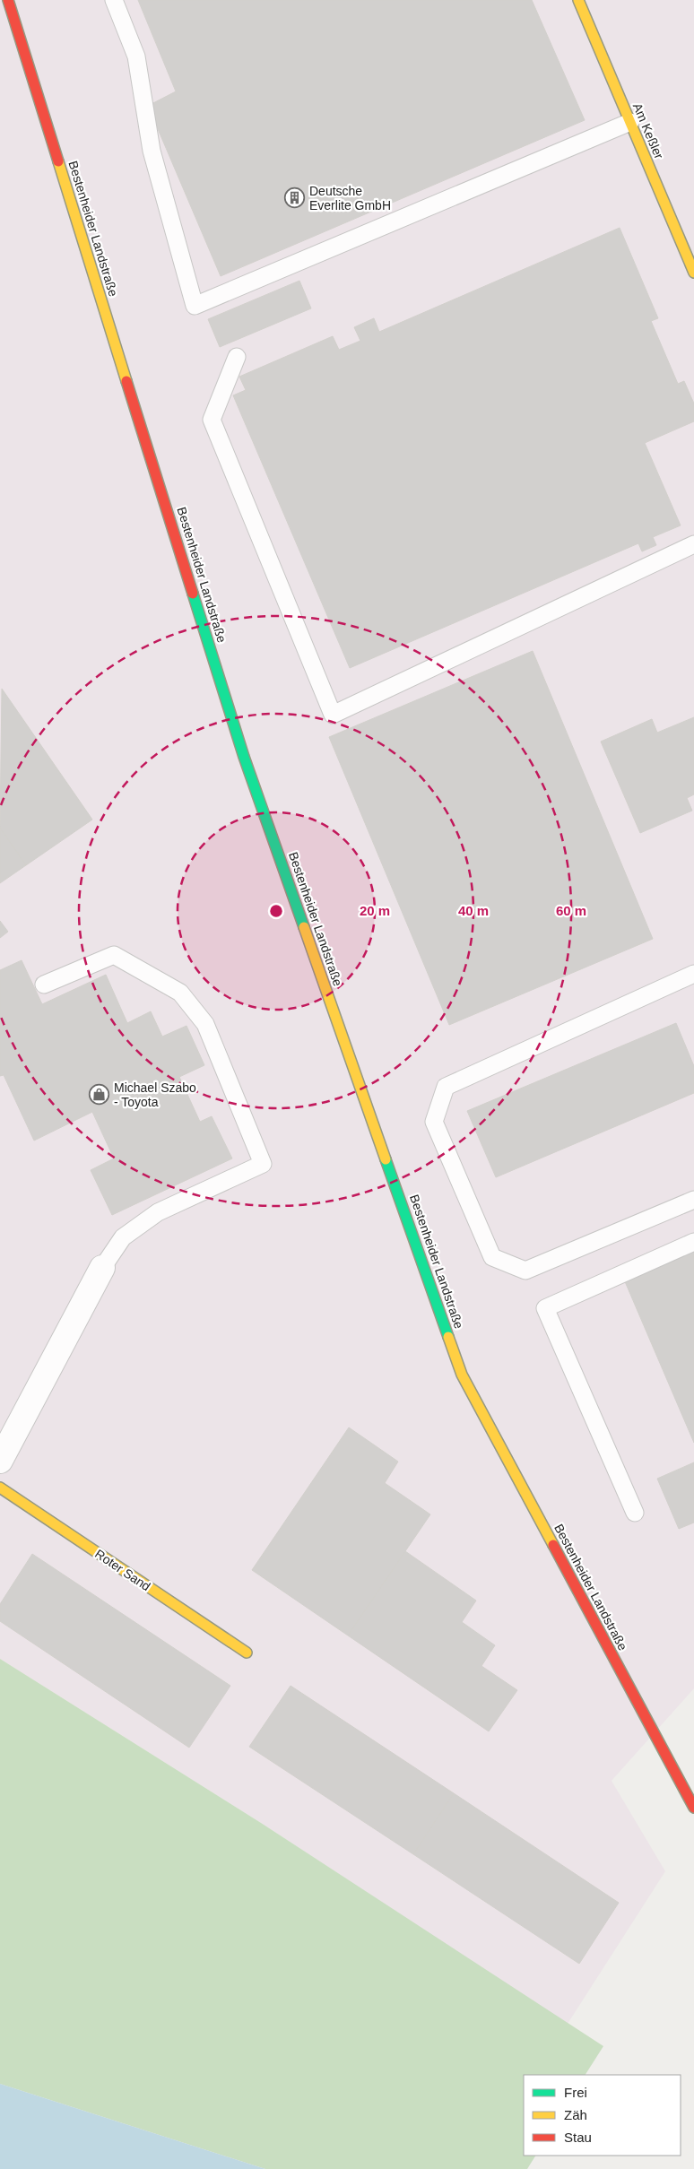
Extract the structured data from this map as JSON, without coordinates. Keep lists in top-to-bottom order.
{
  "streets": {
    "main road": ["Am Keßler", "Bestenheider Landstraße", "Roter Sand"]
  },
  "places": {
    "building": ["Deutsche Everlite GmbH"],
    "shop": ["Michael Szabo - Toyota"]
  },
  "legend": ["Frei", "Zäh", "Stau"],
  "rings": ["20 m", "40 m", "60 m"]
}
